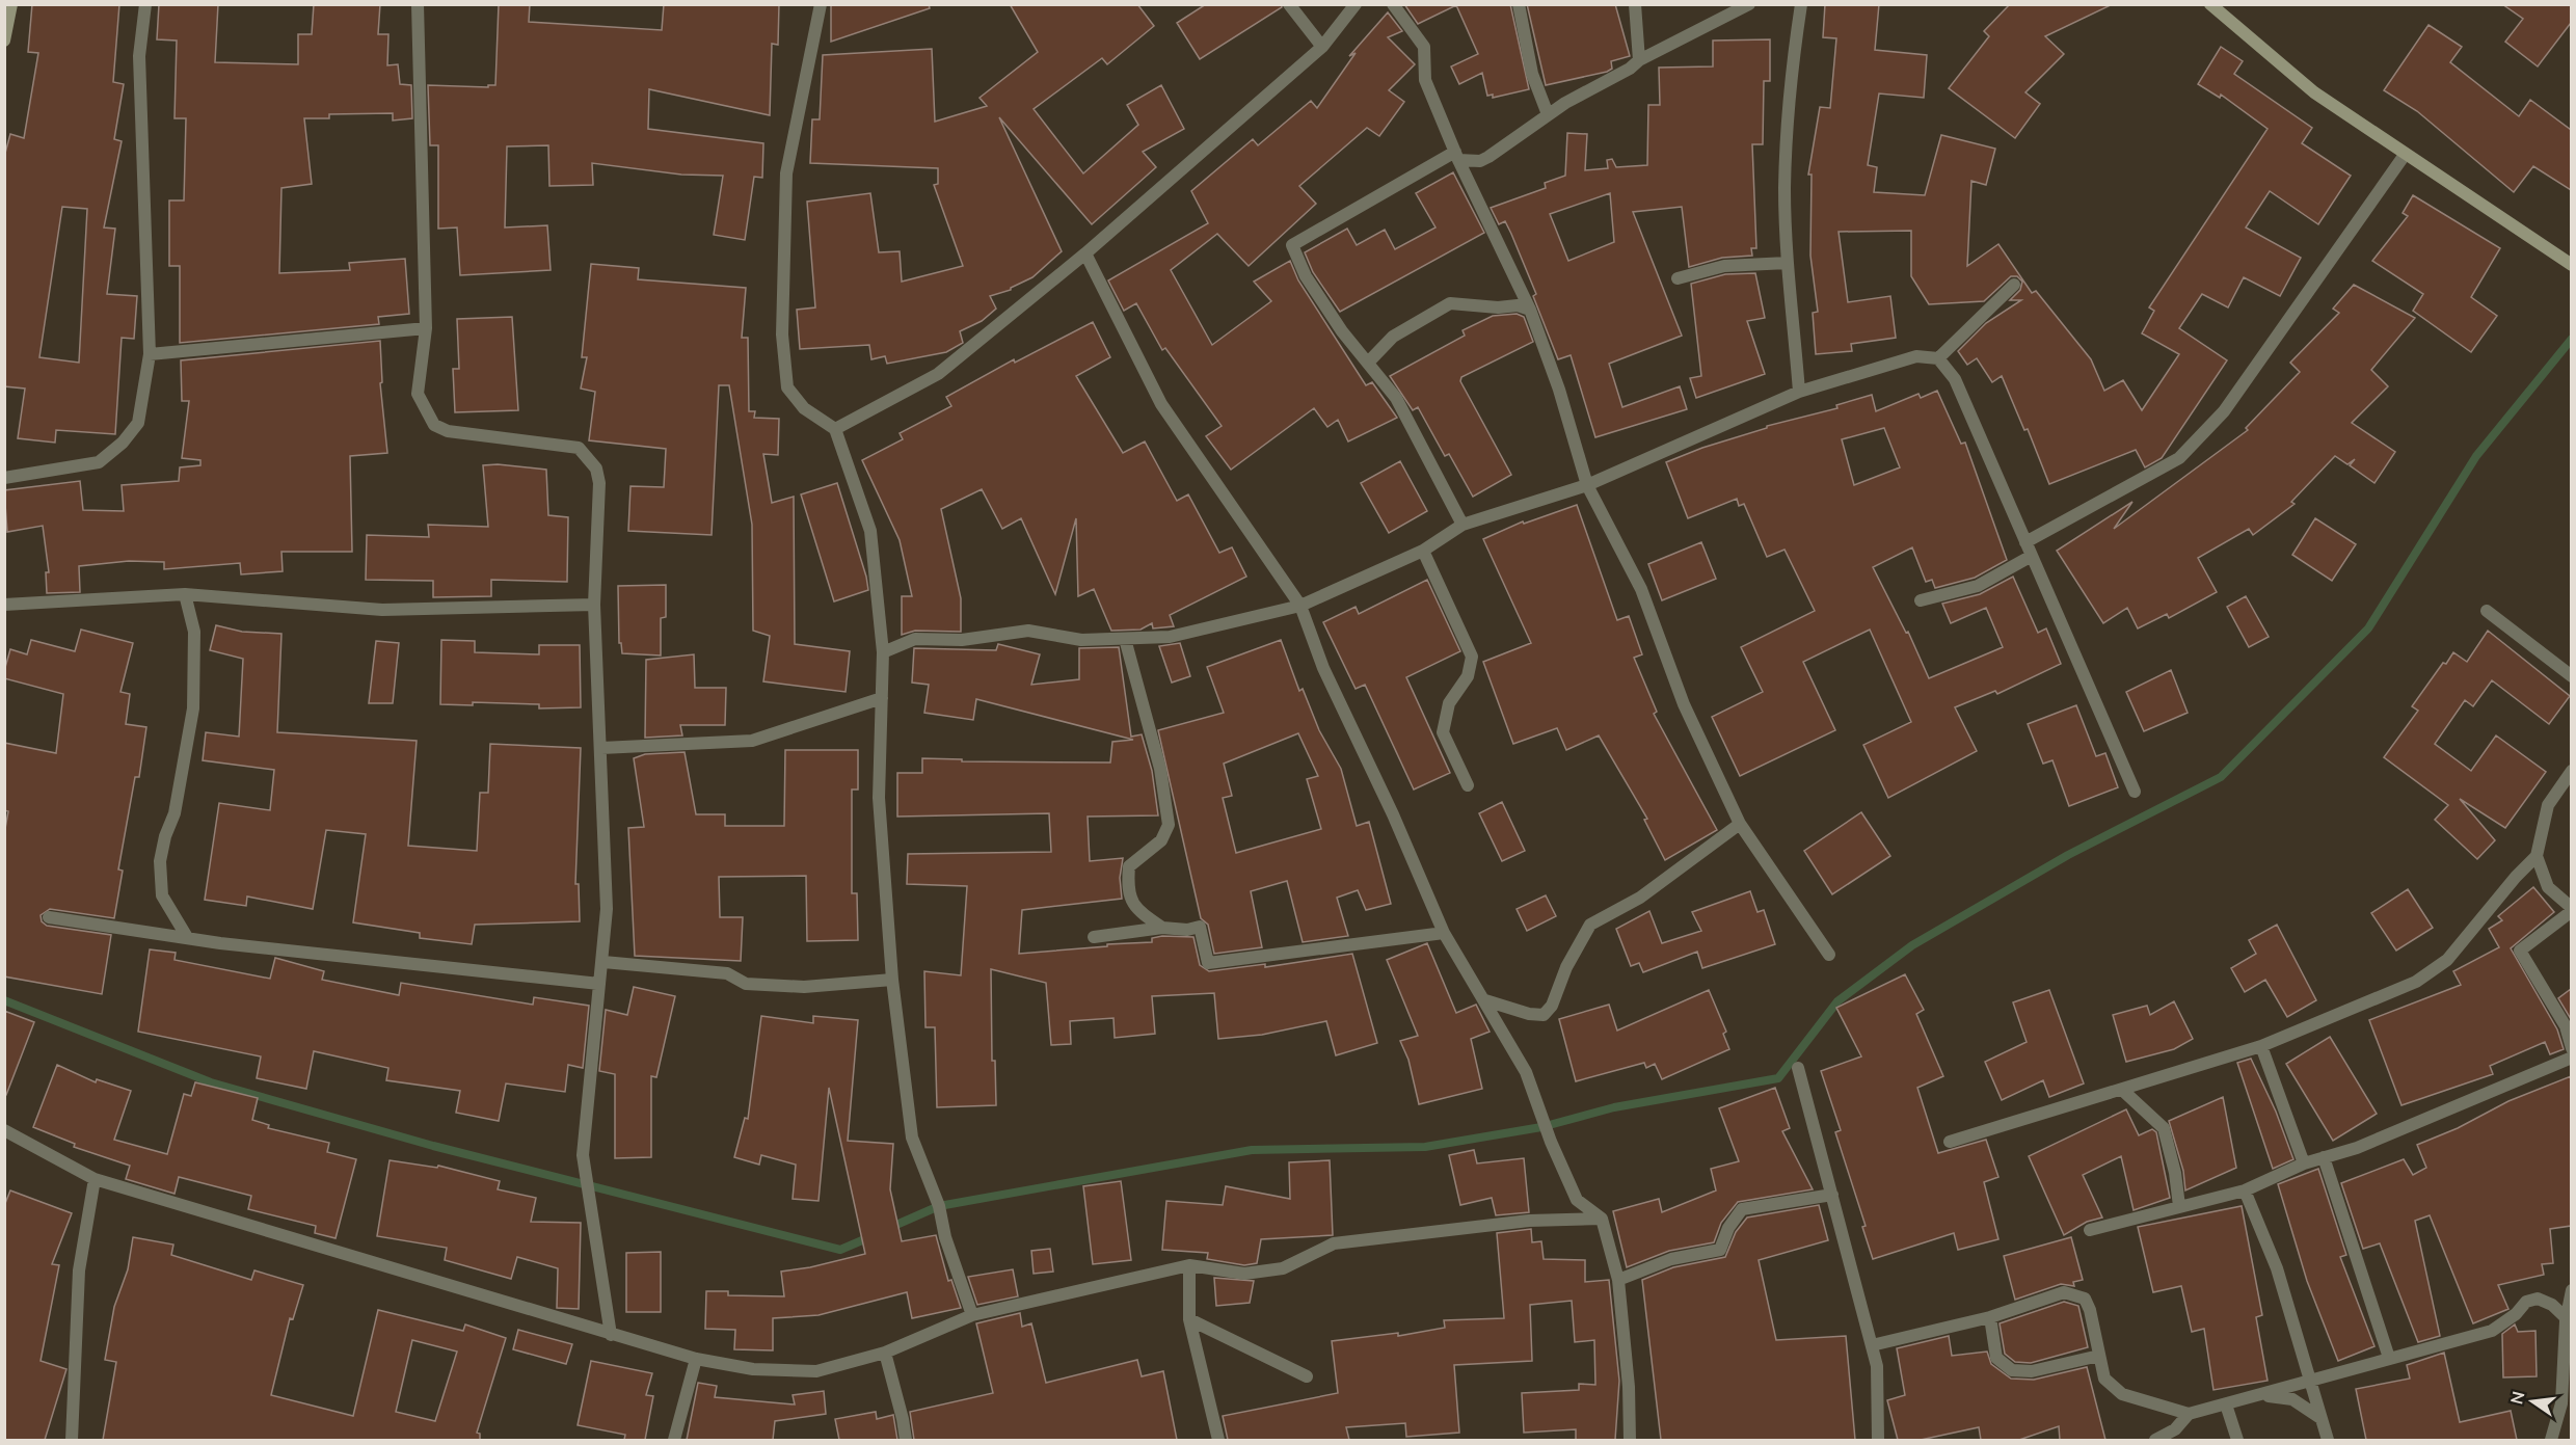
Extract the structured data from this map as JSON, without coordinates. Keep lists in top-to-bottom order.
{
  "north": "left"
}
